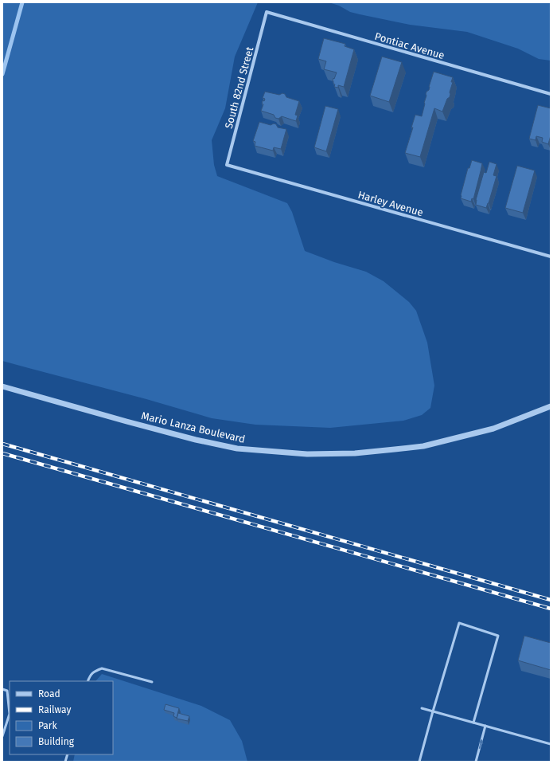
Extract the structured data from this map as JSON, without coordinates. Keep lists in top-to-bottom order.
{
  "streets": {
    "street": [
      "Pontiac Avenue",
      "South 82nd Street",
      "Harley Avenue",
      "Mario Lanza Boulevard"
    ]
  },
  "crossings": [
    ["Pontiac Avenue", "South 82nd Street"],
    ["South 82nd Street", "Harley Avenue"]
  ],
  "legend": [
    "Road",
    "Railway",
    "Park",
    "Building"
  ]
}
